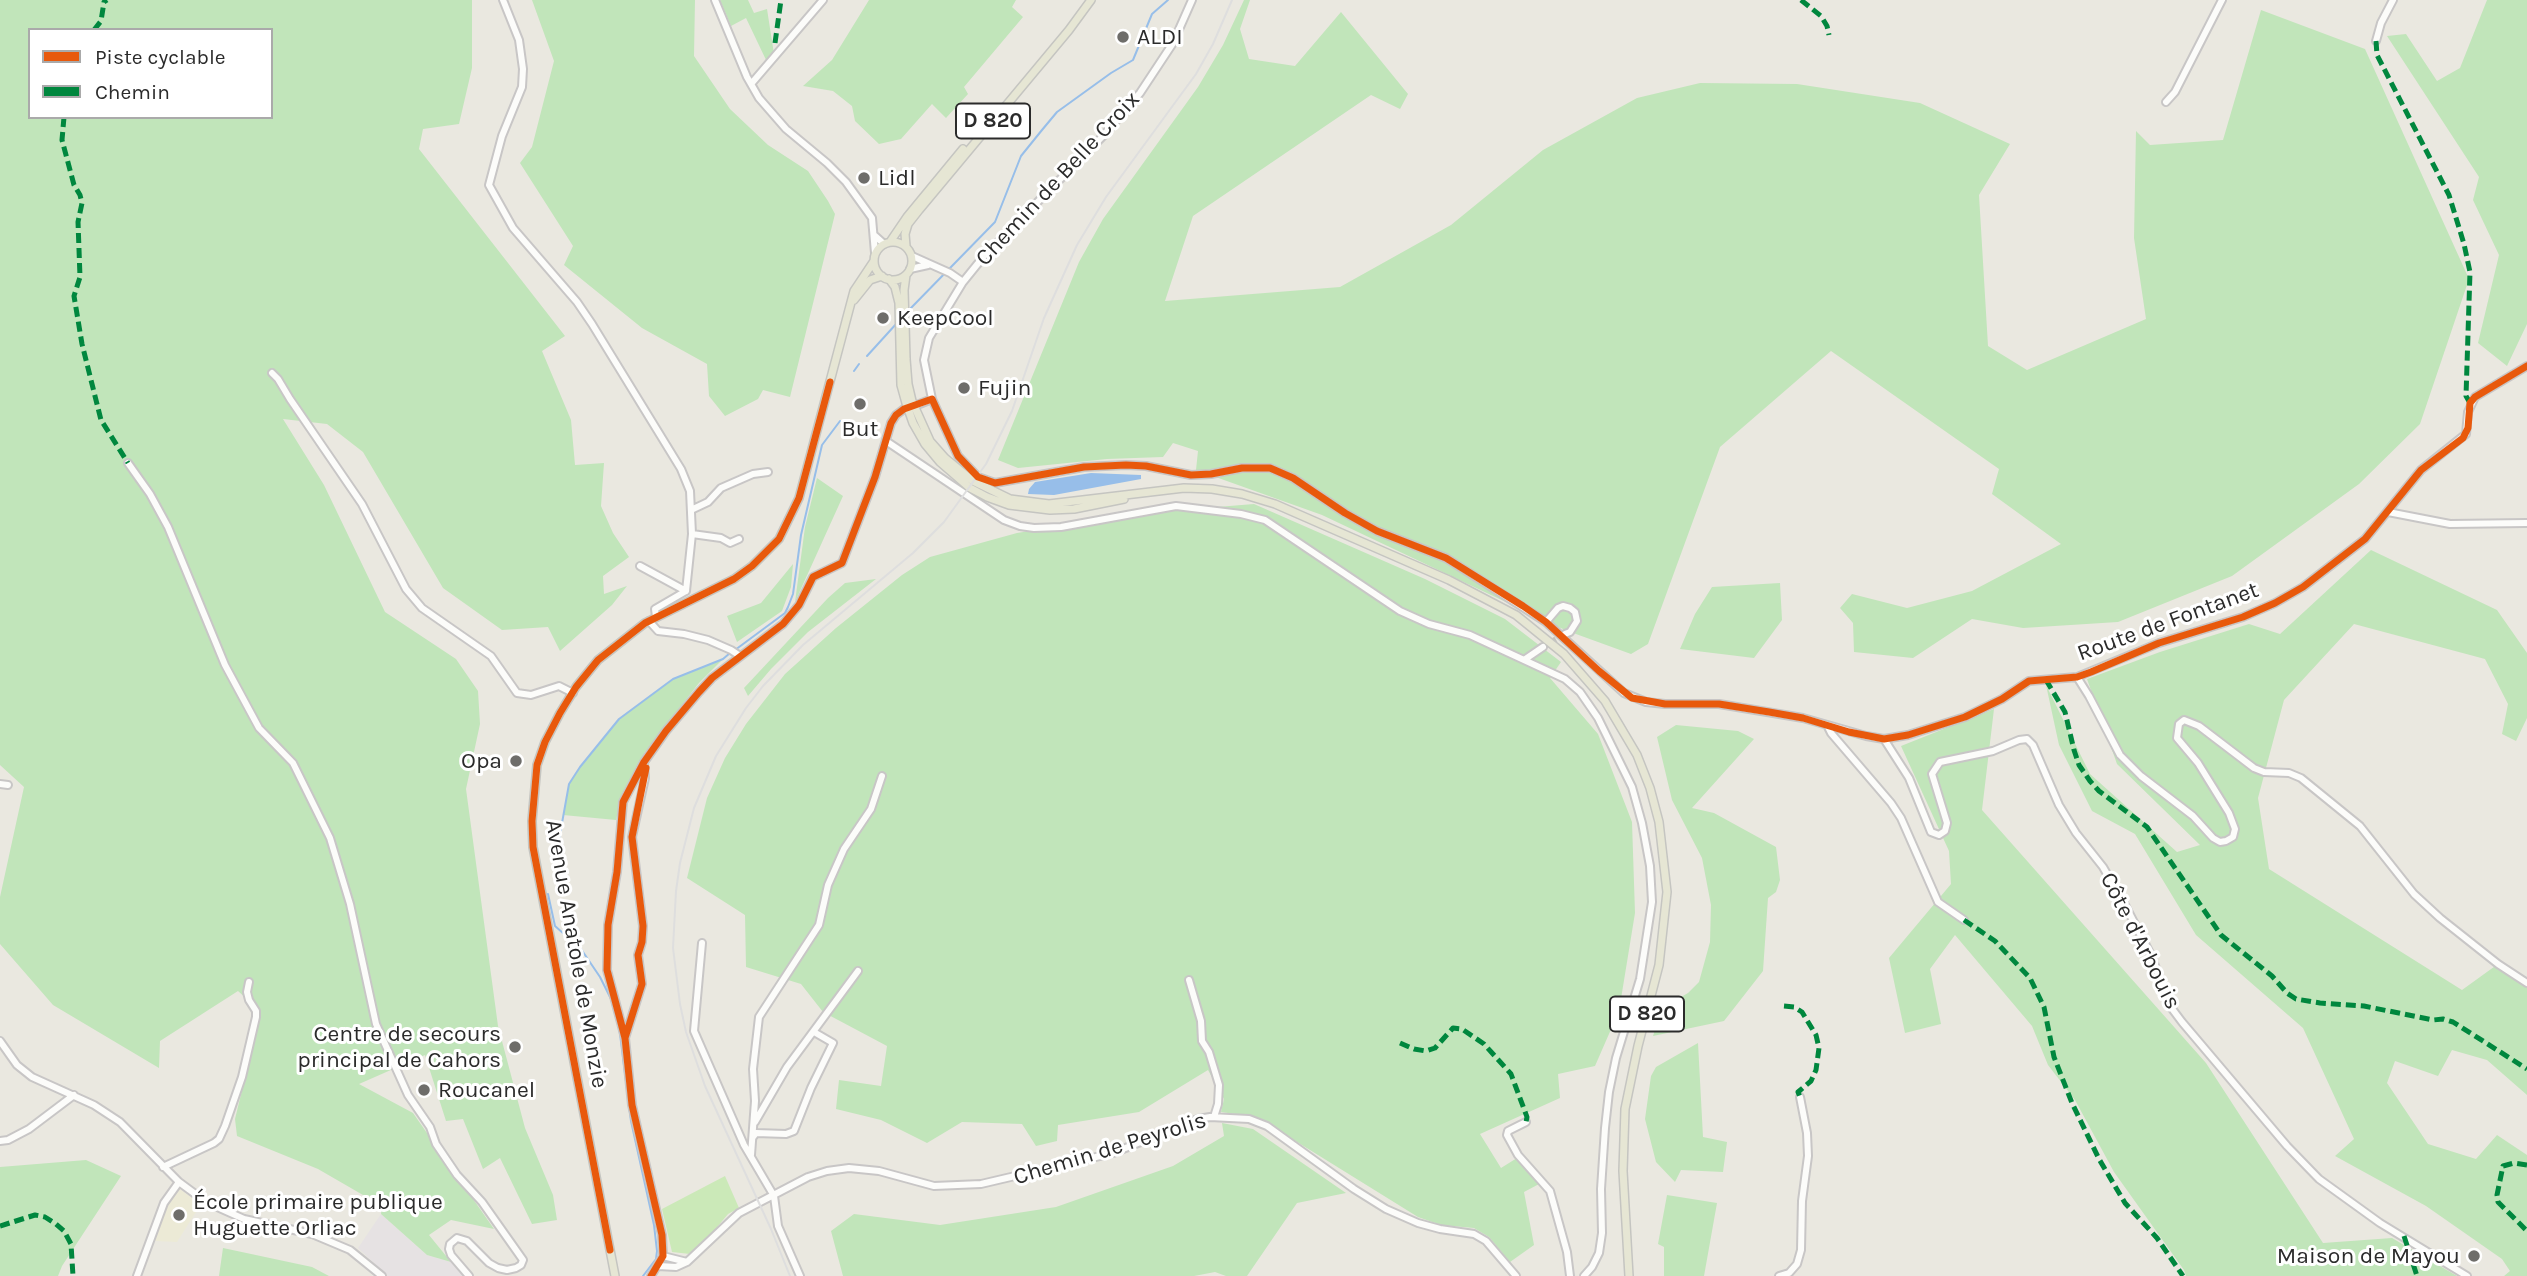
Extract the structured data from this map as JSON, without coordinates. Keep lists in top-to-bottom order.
{
  "streets": {
    "main road": ["D 820", "Avenue Anatole de Monzie"],
    "street": [
      "Chemin de Belle Croix",
      "Route de Fontanet",
      "Côte d'Arbouis",
      "Chemin de Peyrolis"
    ]
  },
  "crossings": [
    ["D 820", "Chemin de Belle Croix"],
    ["Chemin de Belle Croix", "Route de Fontanet"],
    ["Route de Fontanet", "Côte d'Arbouis"]
  ],
  "places": [
    "ALDI",
    "Lidl",
    "KeepCool",
    "Fujin",
    "But",
    "Opa",
    "Centre de secours principal de Cahors",
    "Roucanel",
    "École primaire publique Huguette Orliac",
    "Maison de Mayou"
  ],
  "legend": ["Piste cyclable", "Chemin"]
}
